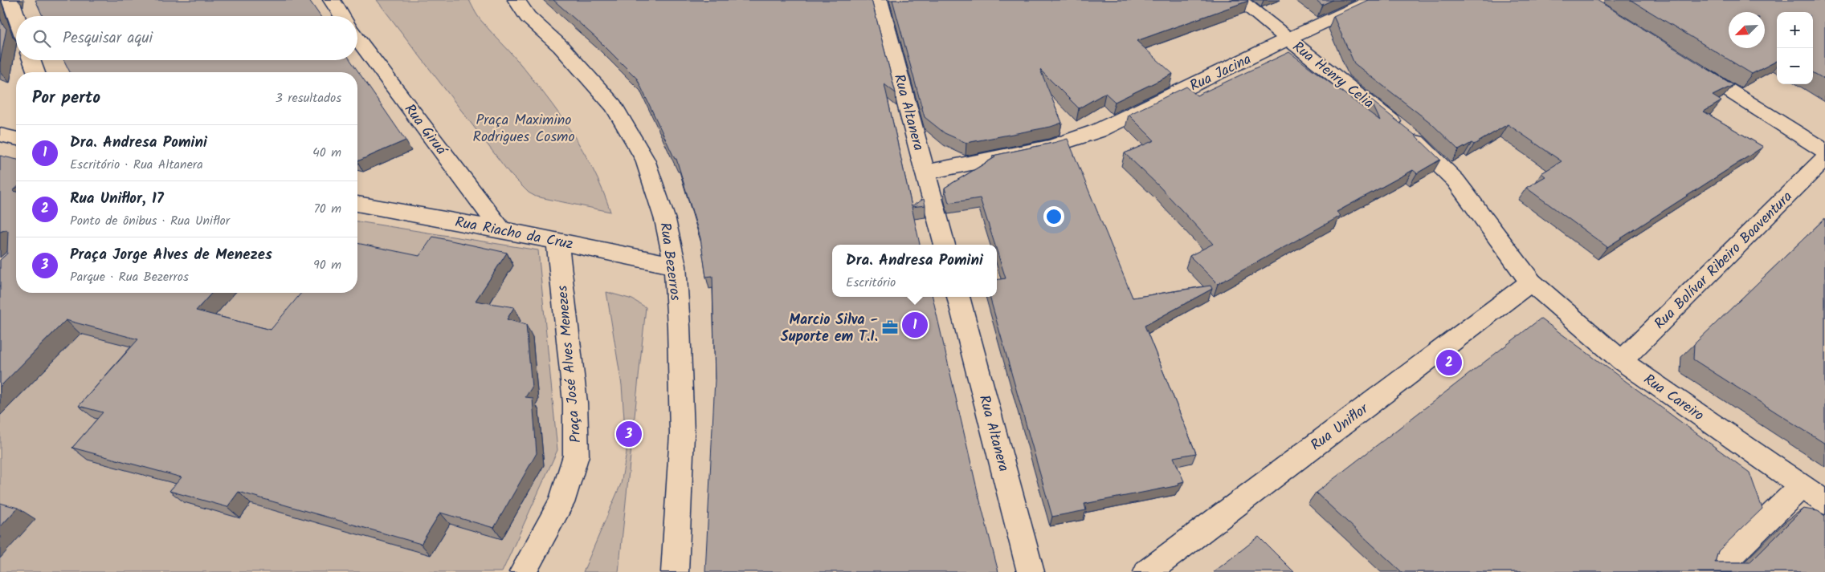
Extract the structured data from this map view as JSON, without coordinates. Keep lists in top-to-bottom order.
{
  "streets": {
    "street": [
      "Rua Jacina",
      "Rua Henry Celia",
      "Rua Altanera",
      "Rua Giruá",
      "Rua Riacho da Cruz",
      "Rua Bolívar Ribeiro Boaventura",
      "Rua Bezerros",
      "Praça José Alves Menezes",
      "Rua Careiro",
      "Rua Uniflor"
    ]
  },
  "crossings": [
    ["Rua Jacina", "Rua Henry Celia"],
    ["Rua Jacina", "Rua Altanera"],
    ["Rua Henry Celia", "Rua Careiro"],
    ["Rua Henry Celia", "Rua Uniflor"],
    ["Rua Giruá", "Rua Riacho da Cruz"],
    ["Rua Riacho da Cruz", "Rua Bezerros"],
    ["Rua Riacho da Cruz", "Praça José Alves Menezes"],
    ["Rua Bolívar Ribeiro Boaventura", "Rua Careiro"],
    ["Rua Careiro", "Rua Uniflor"]
  ],
  "parks": ["Praça Maximino Rodrigues Cosmo"],
  "places": {
    "office": ["Marcio Silva - Suporte em T.I."]
  },
  "north": "bottom left",
  "page": {
    "map_buttons": ["+", "−"],
    "search": "Pesquisar aqui",
    "heading": ["Por perto", "3 resultados"],
    "list": [
      {
        "mark": "1",
        "name": "Dra. Andresa Pomini",
        "note": "Escritório · Rua Altanera",
        "value": "40 m"
      },
      {
        "mark": "2",
        "name": "Rua Uniflor, 17",
        "note": "Ponto de ônibus · Rua Uniflor",
        "value": "70 m"
      },
      {
        "mark": "3",
        "name": "Praça Jorge Alves de Menezes",
        "note": "Parque · Rua Bezerros",
        "value": "90 m"
      }
    ],
    "popup": ["Dra. Andresa Pomini", "Escritório"],
    "pins": ["1", "2", "3"]
  }
}
